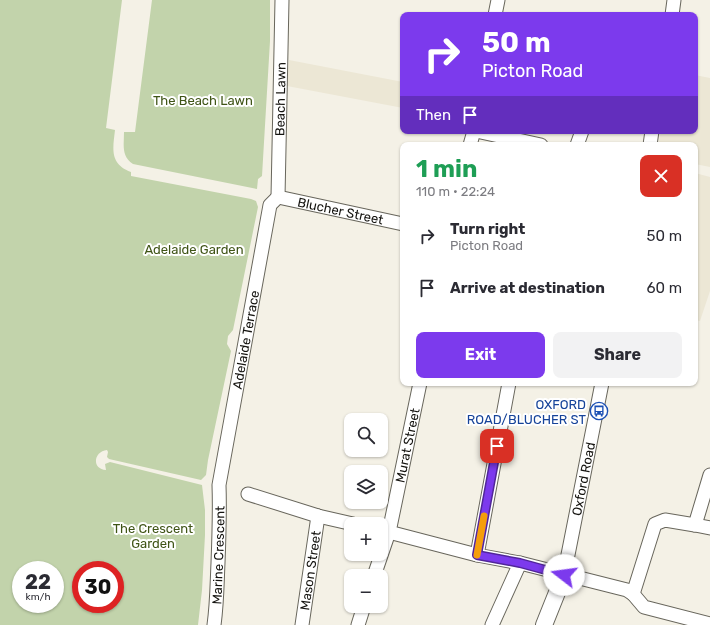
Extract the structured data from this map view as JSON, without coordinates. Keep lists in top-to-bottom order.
{
  "streets": {
    "street": [
      "Beach Lawn",
      "Blucher Street",
      "Adelaide Terrace",
      "Murat Street",
      "Oxford Road",
      "Marine Crescent",
      "Mason Street"
    ]
  },
  "crossings": [
    ["Beach Lawn", "Blucher Street"],
    ["Beach Lawn", "Adelaide Terrace"],
    ["Blucher Street", "Adelaide Terrace"],
    ["Adelaide Terrace", "Marine Crescent"]
  ],
  "parks": ["The Beach Lawn", "Adelaide Garden", "The Crescent Garden"],
  "places": {
    "bus stop": ["OXFORD ROAD/BLUCHER ST"]
  },
  "page": {
    "turn": ["50 m", "Picton Road"],
    "then": "Then",
    "heading": ["1 min", "110 m · 22:24"],
    "list": [
      {
        "name": "Turn right",
        "note": "Picton Road",
        "value": "50 m"
      },
      {
        "name": "Arrive at destination",
        "value": "60 m"
      }
    ],
    "buttons": ["Exit", "Share"],
    "map_buttons": ["+", "−"],
    "speed": "22 km/h",
    "limit": "30"
  }
}
